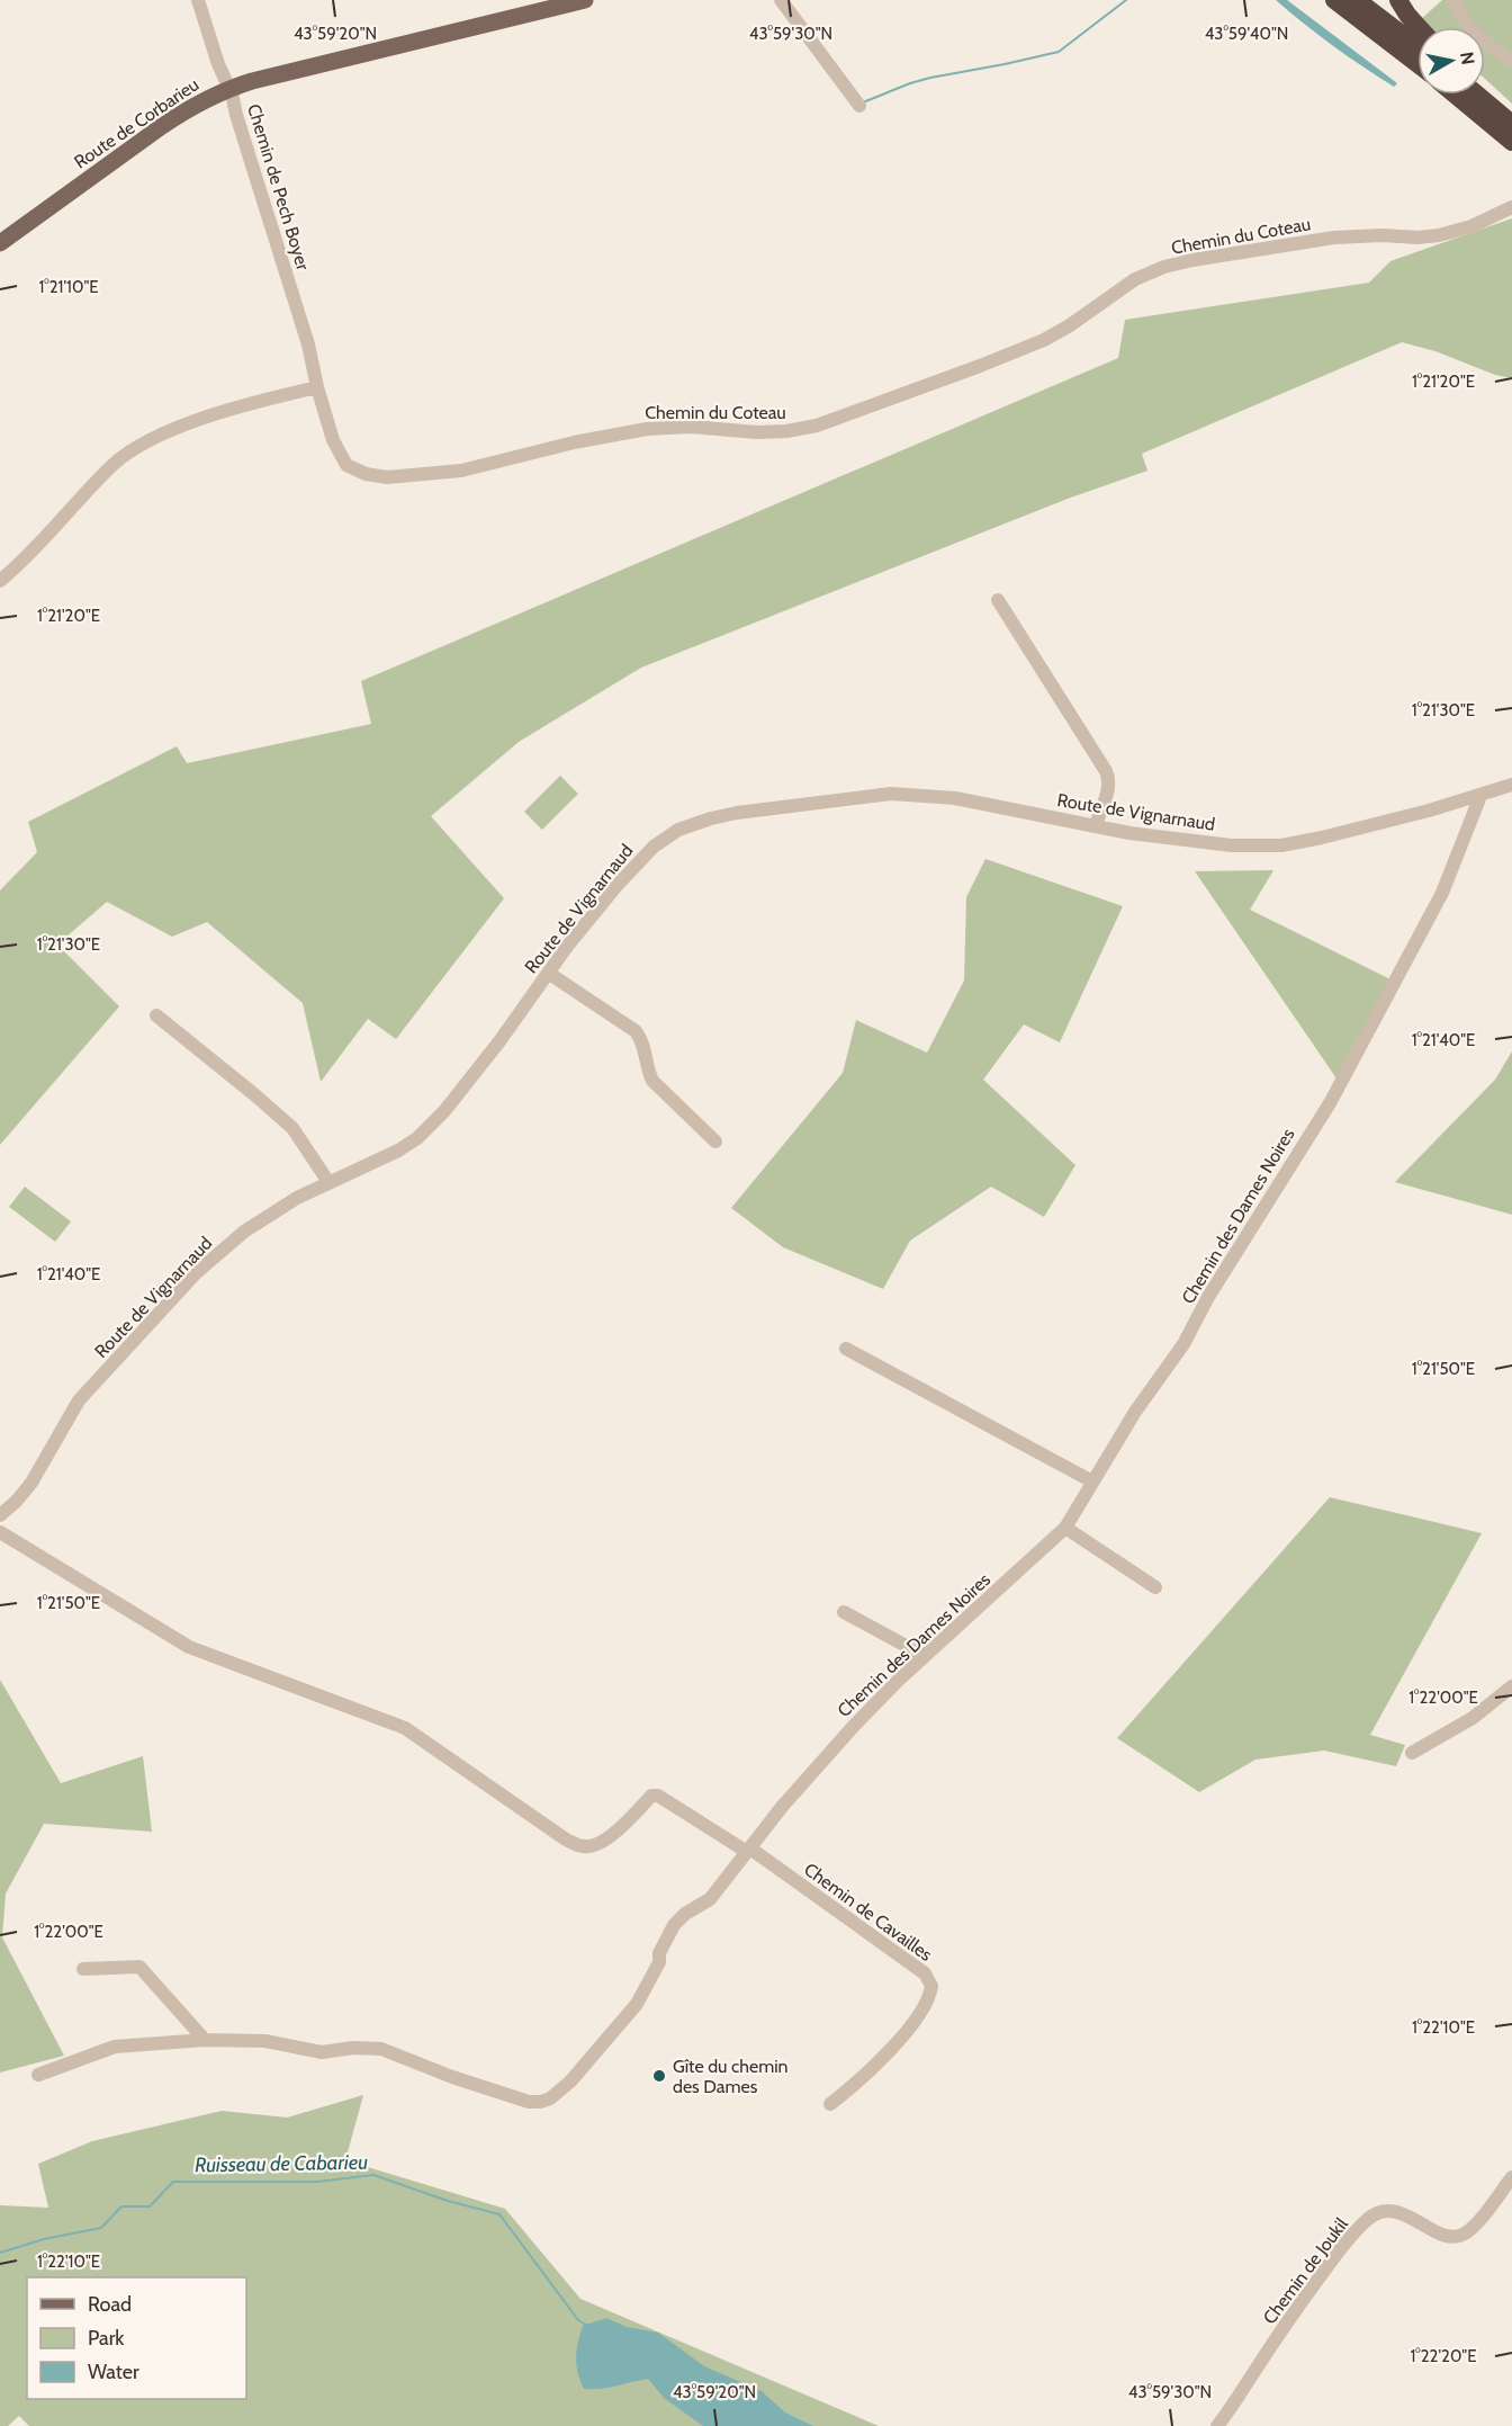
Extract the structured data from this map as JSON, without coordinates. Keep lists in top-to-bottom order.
{
  "streets": {
    "main road": ["Route de Corbarieu"],
    "street": [
      "Chemin de Pech Boyer",
      "Chemin du Coteau",
      "Route de Vignarnaud",
      "Chemin des Dames Noires",
      "Chemin de Cavailles",
      "Chemin de Joukil"
    ]
  },
  "crossings": [
    ["Route de Corbarieu", "Chemin de Pech Boyer"],
    ["Chemin de Pech Boyer", "Chemin du Coteau"],
    ["Route de Vignarnaud", "Chemin des Dames Noires"],
    ["Chemin des Dames Noires", "Chemin de Cavailles"]
  ],
  "water": ["Ruisseau de Cabarieu"],
  "places": ["Gîte du chemin des Dames"],
  "legend": ["Road", "Park", "Water"],
  "north": "right",
  "coordinates": [
    "43°59'40\"N",
    "43°59'20\"N",
    "43°59'30\"N",
    "1°21'10\"E",
    "1°21'20\"E",
    "1°21'30\"E",
    "1°21'40\"E",
    "1°21'50\"E",
    "1°22'00\"E",
    "1°22'10\"E",
    "1°22'20\"E"
  ]
}
